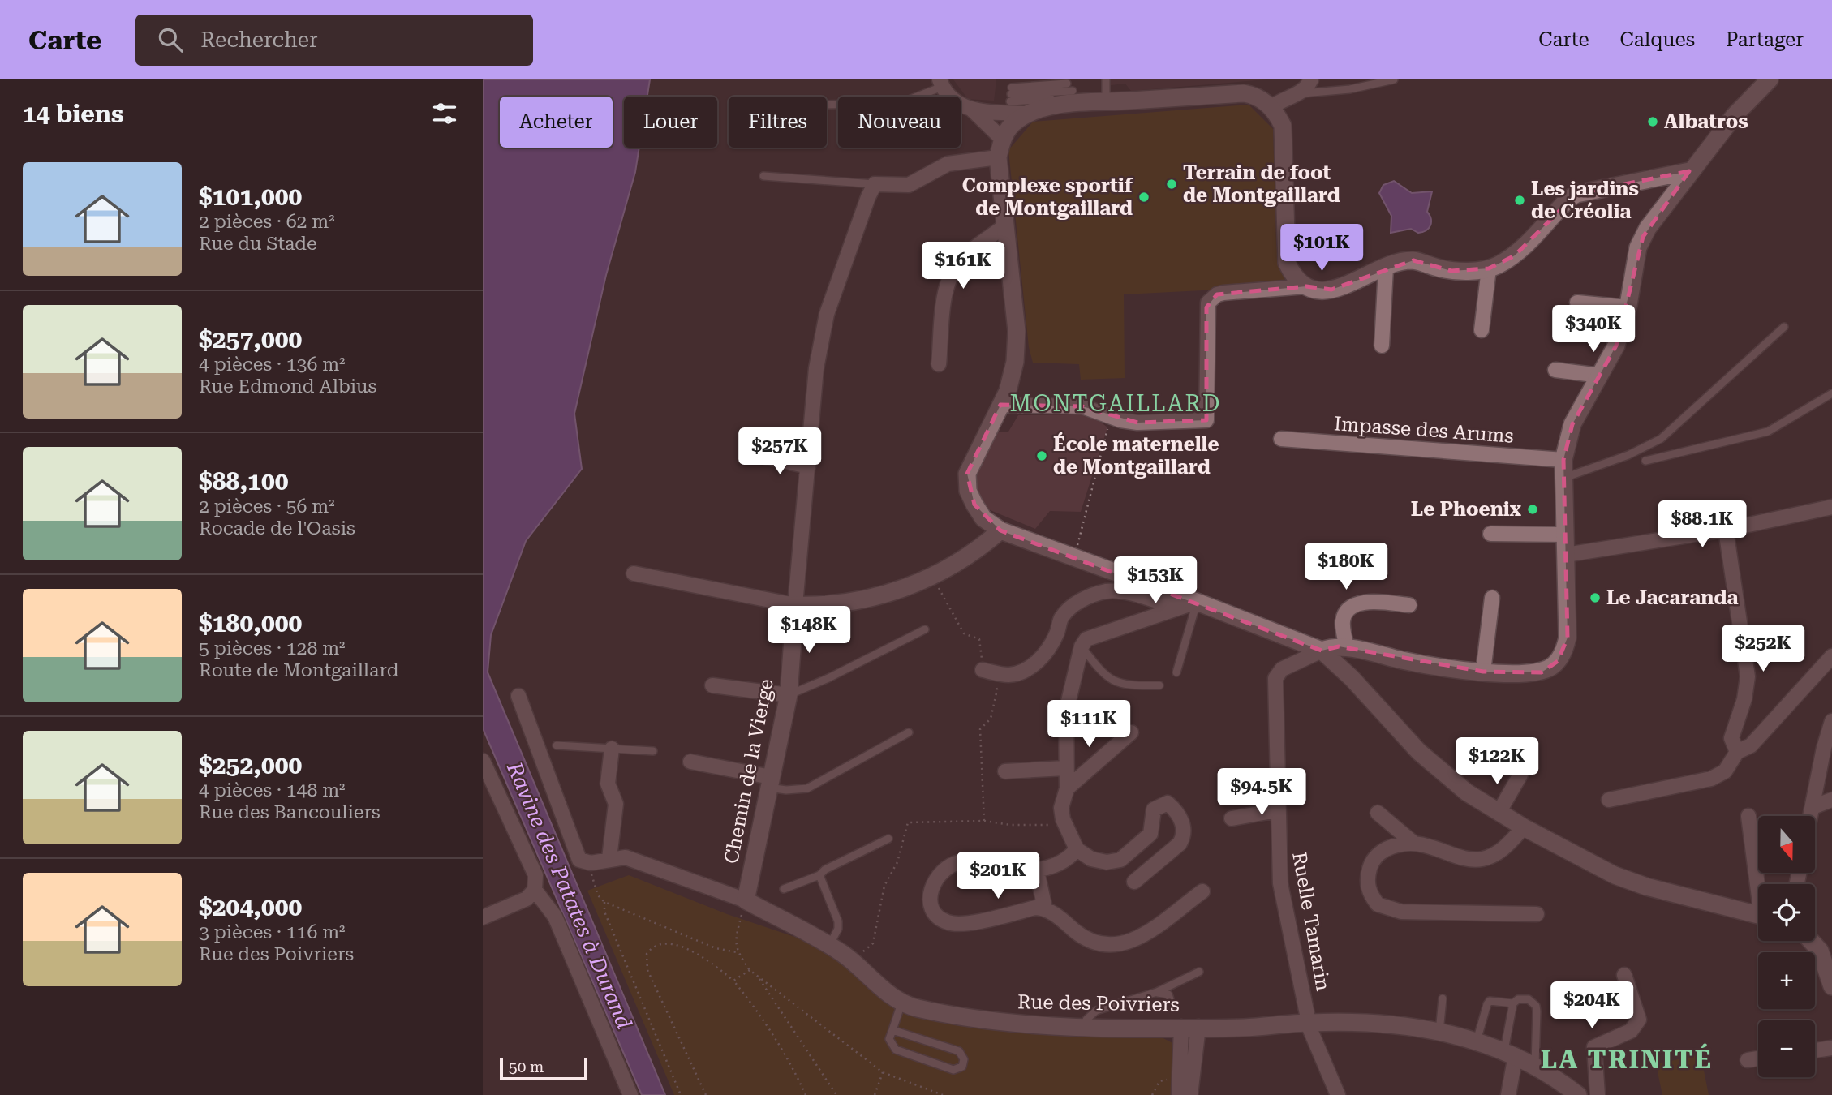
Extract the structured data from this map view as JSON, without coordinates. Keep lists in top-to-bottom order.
{
  "streets": {
    "street": [
      "Impasse des Arums",
      "Chemin de la Vierge",
      "Ruelle Tamarin",
      "Rue des Poivriers"
    ]
  },
  "crossings": [
    ["Chemin de la Vierge", "Rue des Poivriers"],
    ["Ruelle Tamarin", "Rue des Poivriers"]
  ],
  "districts": ["MONTGAILLARD", "LA TRINITÉ"],
  "water": ["Ravine des Patates à Durand"],
  "places": [
    "Albatros",
    "Terrain de foot de Montgaillard",
    "Complexe sportif de Montgaillard",
    "Les jardins de Créolia",
    "École maternelle de Montgaillard",
    "Le Phoenix",
    "Le Jacaranda"
  ],
  "scale_bar": "50 m",
  "north": "bottom",
  "page": {
    "header": "Carte",
    "search": "Rechercher",
    "nav": ["Carte", "Calques", "Partager"],
    "heading": "14 biens",
    "chip": [
      "Acheter",
      "Louer",
      "Filtres",
      "Nouveau"
    ],
    "list": [
      {
        "name": "$101,000",
        "note": "2 pièces · 62 m² · Rue du Stade"
      },
      {
        "name": "$257,000",
        "note": "4 pièces · 136 m² · Rue Edmond Albius"
      },
      {
        "name": "$88,100",
        "note": "2 pièces · 56 m² · Rocade de l'Oasis"
      },
      {
        "name": "$180,000",
        "note": "5 pièces · 128 m² · Route de Montgaillard"
      },
      {
        "name": "$252,000",
        "note": "4 pièces · 148 m² · Rue des Bancouliers"
      },
      {
        "name": "$204,000",
        "note": "3 pièces · 116 m² · Rue des Poivriers"
      }
    ],
    "price": [
      "$101K",
      "$161K",
      "$340K",
      "$257K",
      "$88.1K",
      "$180K",
      "$153K",
      "$148K",
      "$252K",
      "$111K",
      "$122K",
      "$94.5K",
      "$201K",
      "$204K"
    ],
    "map_buttons": ["+", "−"],
    "scale": "50 m"
  }
}
